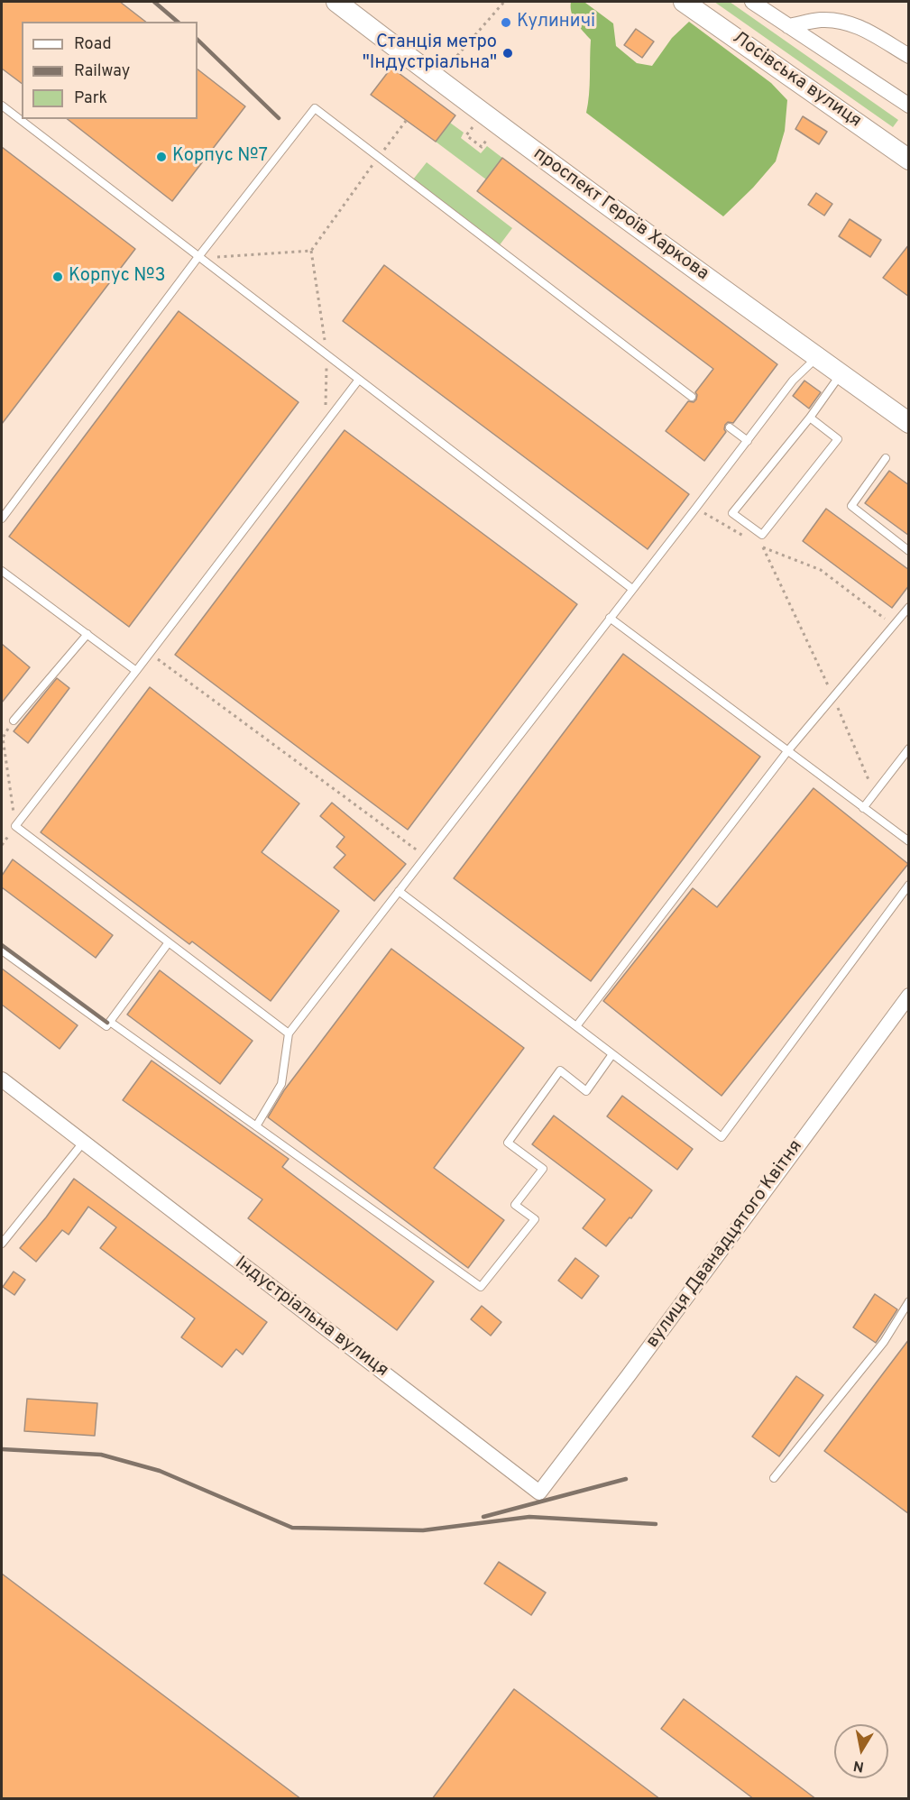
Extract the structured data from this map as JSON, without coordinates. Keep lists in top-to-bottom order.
{
  "streets": {
    "street": [
      "Лосівська вулиця",
      "проспект Героїв Харкова",
      "вулиця Дванадцятого Квітня",
      "Індустріальна вулиця"
    ]
  },
  "crossings": [
    ["вулиця Дванадцятого Квітня", "Індустріальна вулиця"]
  ],
  "places": [
    "Кулиничі",
    "Станція метро \"Індустріальна\"",
    "Корпус №7",
    "Корпус №3"
  ],
  "legend": ["Road", "Railway", "Park"],
  "north": "bottom"
}
